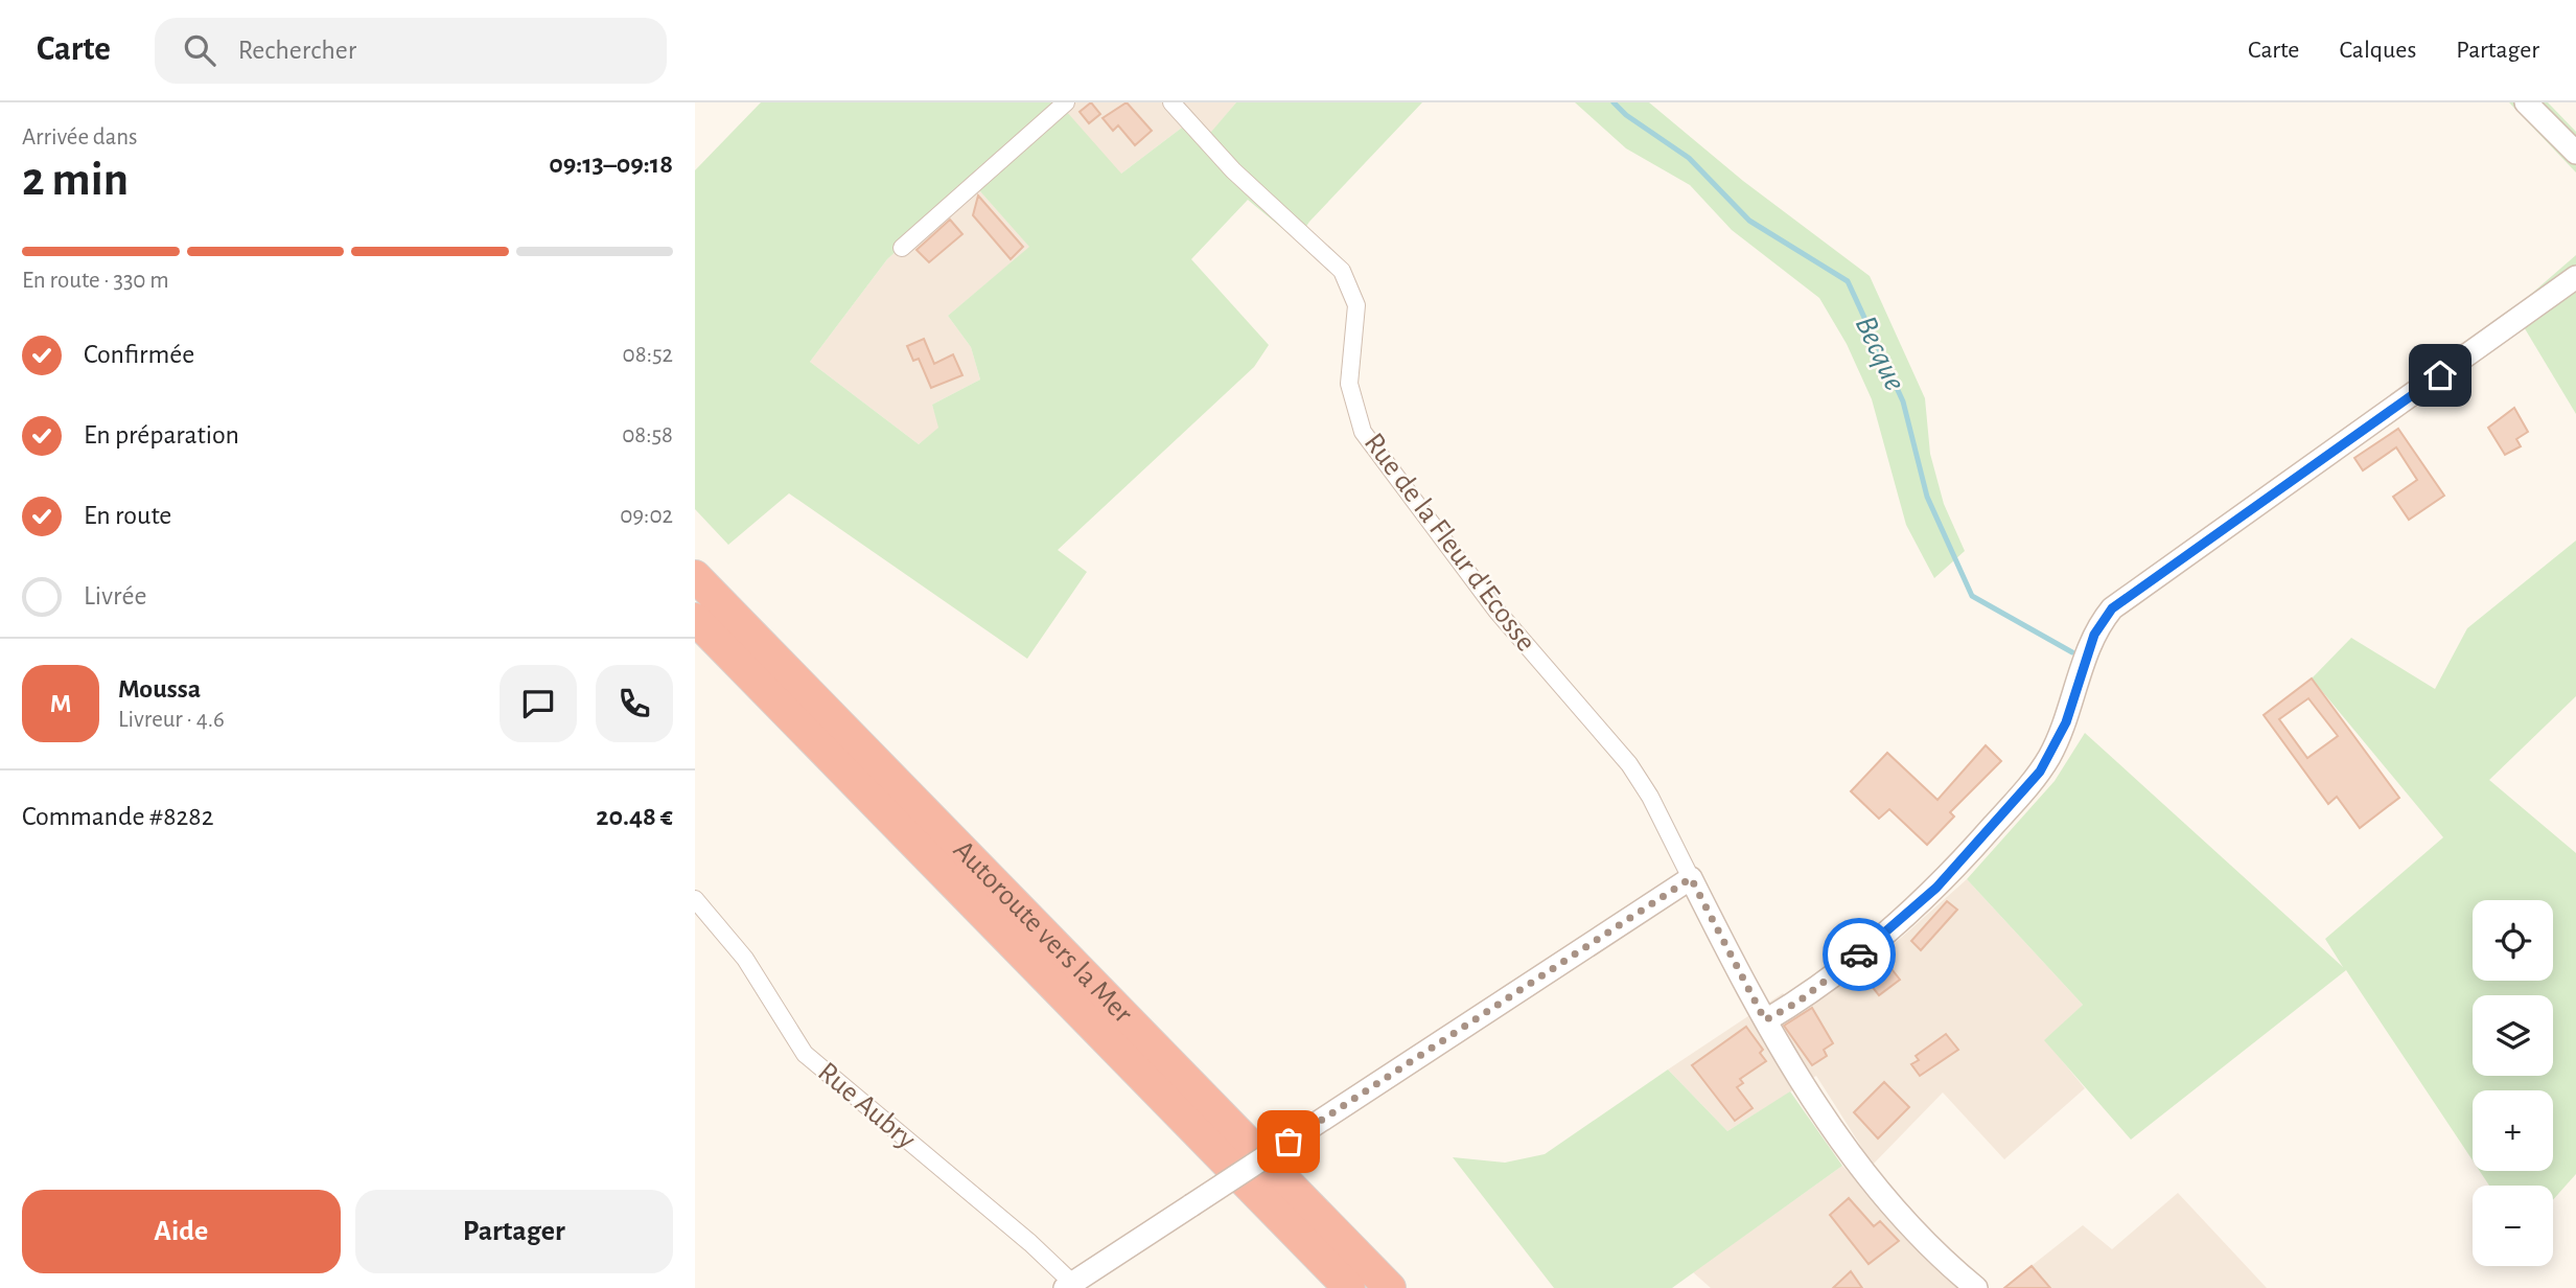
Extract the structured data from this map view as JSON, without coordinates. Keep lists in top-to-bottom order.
{
  "streets": {
    "highway": ["Autoroute vers la Mer"],
    "street": ["Rue de la Fleur d'Ecosse", "Rue Aubry"]
  },
  "water": ["Becque"],
  "page": {
    "header": "Carte",
    "search": "Rechercher",
    "nav": ["Carte", "Calques", "Partager"],
    "heading": ["2 min", "Arrivée dans", "09:13–09:18"],
    "panel": [
      "Moussa",
      "Livreur · 4.6",
      "Commande #8282",
      "20.48 €"
    ],
    "bar": "En route · 330 m",
    "list": [
      ["Confirmée", "08:52"],
      ["En préparation", "08:58"],
      ["En route", "09:02"],
      "Livrée"
    ],
    "round": "M",
    "map_buttons": ["+", "−"],
    "buttons": ["Aide", "Partager"]
  }
}
